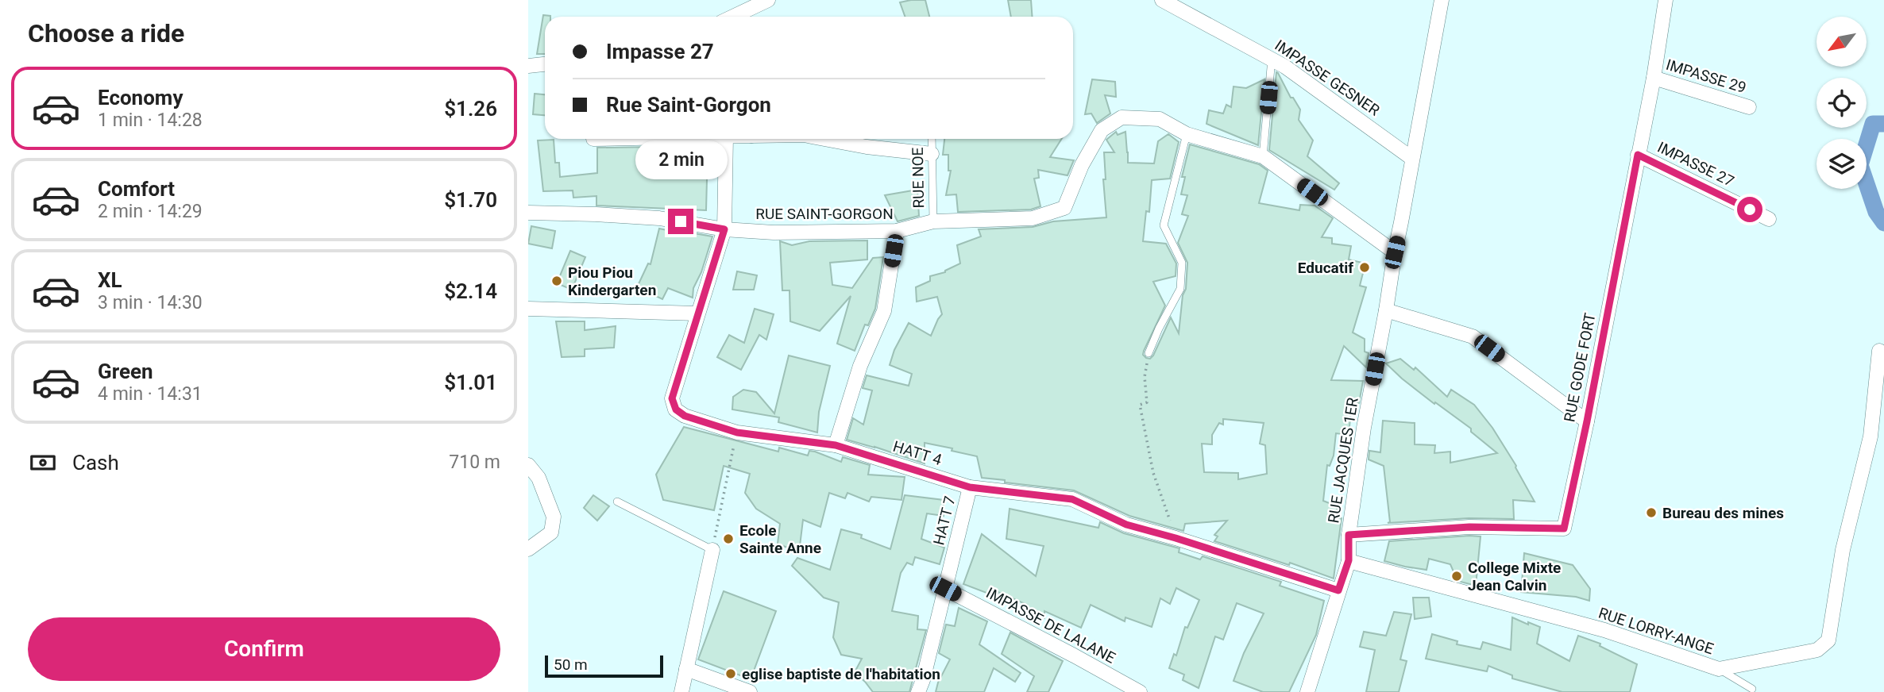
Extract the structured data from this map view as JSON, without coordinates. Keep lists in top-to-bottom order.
{
  "streets": {
    "street": [
      "IMPASSE 29",
      "IMPASSE GESNER",
      "IMPASSE 27",
      "RUE SAINT-GORGON",
      "RUE GODE FORT",
      "HATT 4",
      "RUE JACQUES 1ER",
      "HATT 7",
      "IMPASSE DE LALANE",
      "RUE LORRY-ANGE"
    ],
    "lane": ["RUE NOE"]
  },
  "crossings": [
    ["IMPASSE 29", "RUE GODE FORT"],
    ["IMPASSE GESNER", "RUE JACQUES 1ER"],
    ["IMPASSE 27", "RUE GODE FORT"],
    ["RUE NOE", "RUE SAINT-GORGON"],
    ["RUE SAINT-GORGON", "RUE JACQUES 1ER"],
    ["RUE GODE FORT", "RUE JACQUES 1ER"],
    ["HATT 4", "RUE JACQUES 1ER"],
    ["HATT 4", "HATT 7"],
    ["RUE JACQUES 1ER", "RUE LORRY-ANGE"],
    ["HATT 7", "IMPASSE DE LALANE"]
  ],
  "places": [
    "Educatif",
    "Piou Piou Kindergarten",
    "Bureau des mines",
    "Ecole Sainte Anne",
    "College Mixte Jean Calvin",
    "eglise baptiste de l'habitation"
  ],
  "scale_bar": "50 m",
  "north": "bottom left",
  "page": {
    "heading": "Choose a ride",
    "banner": ["Impasse 27", "Rue Saint-Gorgon"],
    "list": [
      {
        "name": "Economy",
        "note": "1 min · 14:28",
        "value": "$1.26"
      },
      {
        "name": "Comfort",
        "note": "2 min · 14:29",
        "value": "$1.70"
      },
      {
        "name": "XL",
        "note": "3 min · 14:30",
        "value": "$2.14"
      },
      {
        "name": "Green",
        "note": "4 min · 14:31",
        "value": "$1.01"
      }
    ],
    "bubble": "2 min",
    "pay": ["Cash", "710 m"],
    "buttons": "Confirm",
    "scale": "50 m"
  }
}
